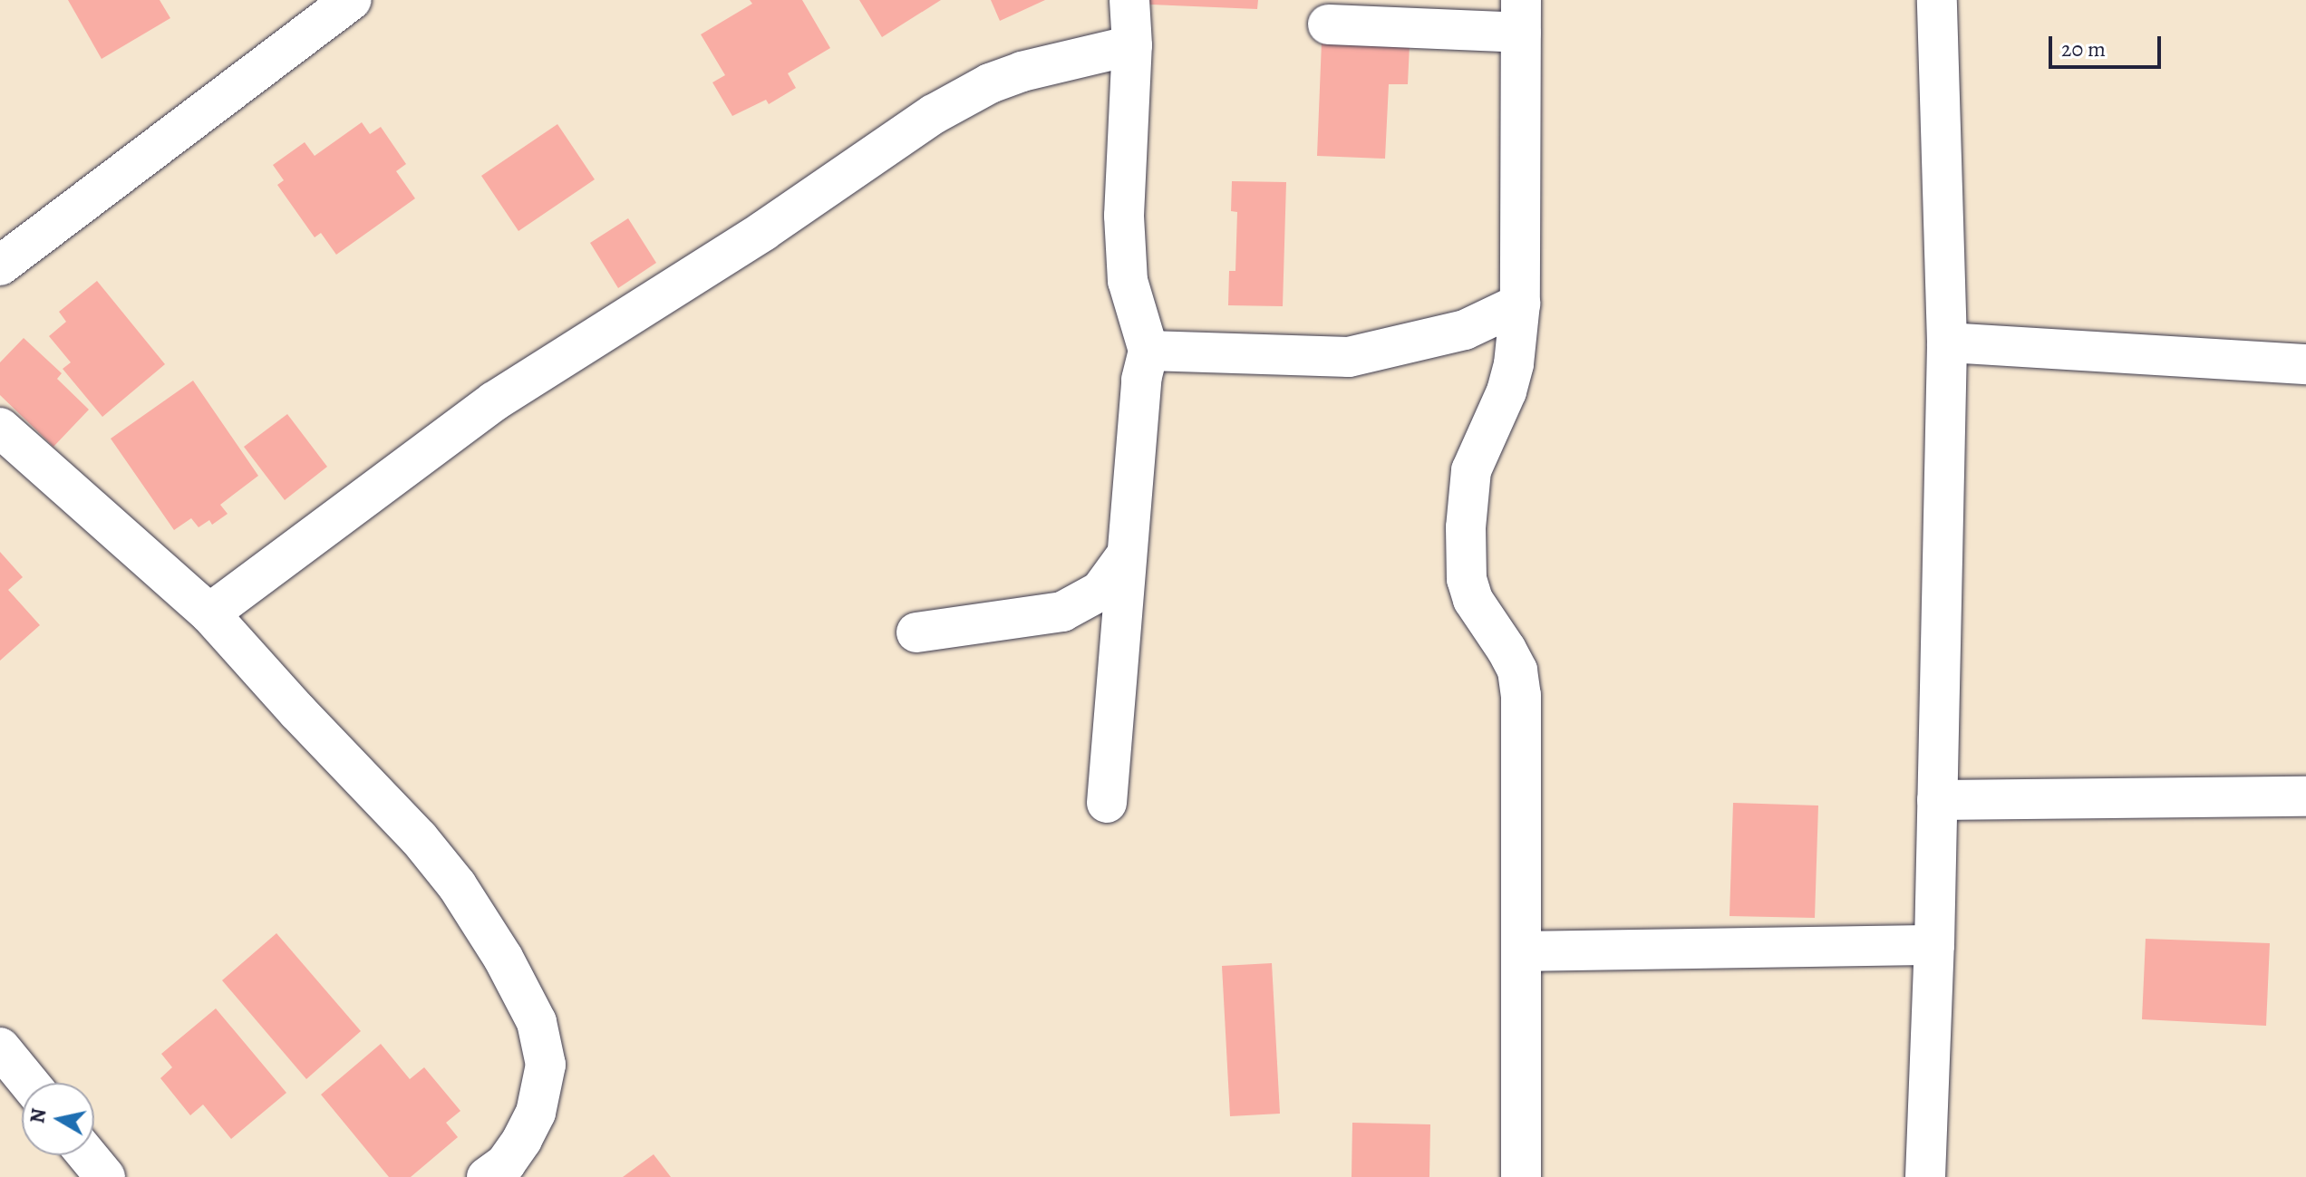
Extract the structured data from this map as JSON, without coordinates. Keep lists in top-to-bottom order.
{
  "scale_bar": "20 m",
  "north": "left"
}
